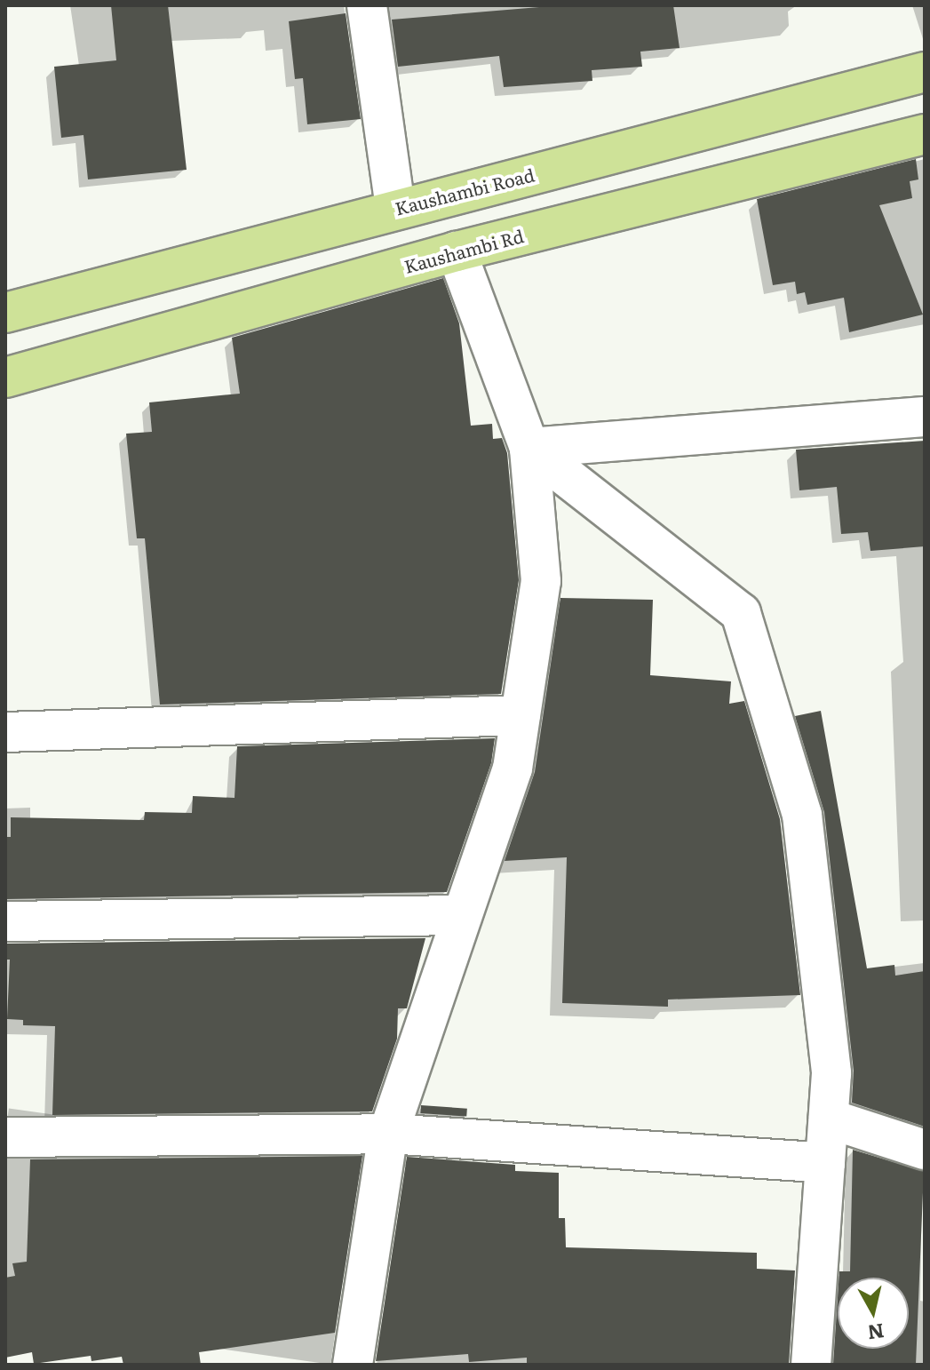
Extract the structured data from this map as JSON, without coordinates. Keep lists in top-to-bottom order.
{
  "streets": {
    "main road": ["Kaushambi Road", "Kaushambi Rd"]
  },
  "north": "bottom"
}
